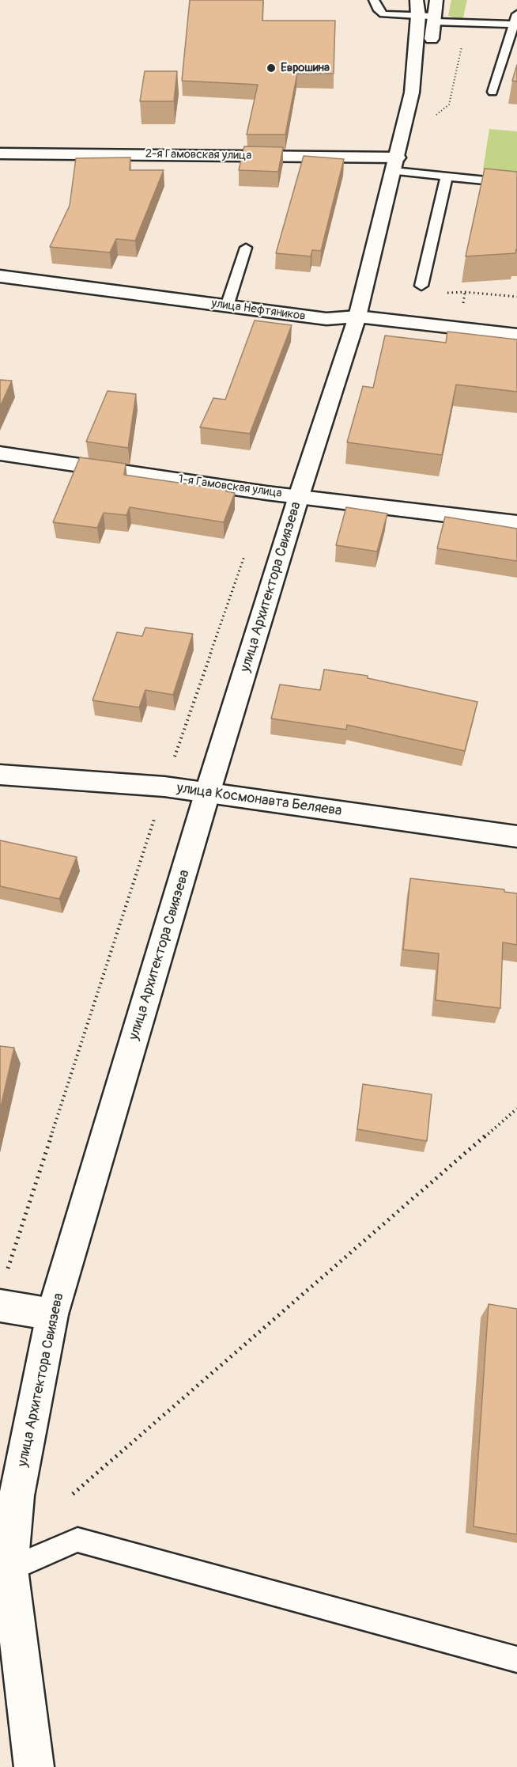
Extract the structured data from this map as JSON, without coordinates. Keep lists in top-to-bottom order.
{
  "streets": {
    "main road": [
      "2-я Гамовская улица",
      "улица Нефтяников",
      "1-я Гамовская улица",
      "улица Архитектора Свиязева",
      "улица Космонавта Беляева"
    ]
  },
  "crossings": [
    ["2-я Гамовская улица", "улица Архитектора Свиязева"],
    ["улица Нефтяников", "улица Архитектора Свиязева"],
    ["1-я Гамовская улица", "улица Архитектора Свиязева"],
    ["улица Архитектора Свиязева", "улица Космонавта Беляева"]
  ],
  "places": ["Еврошина"]
}
